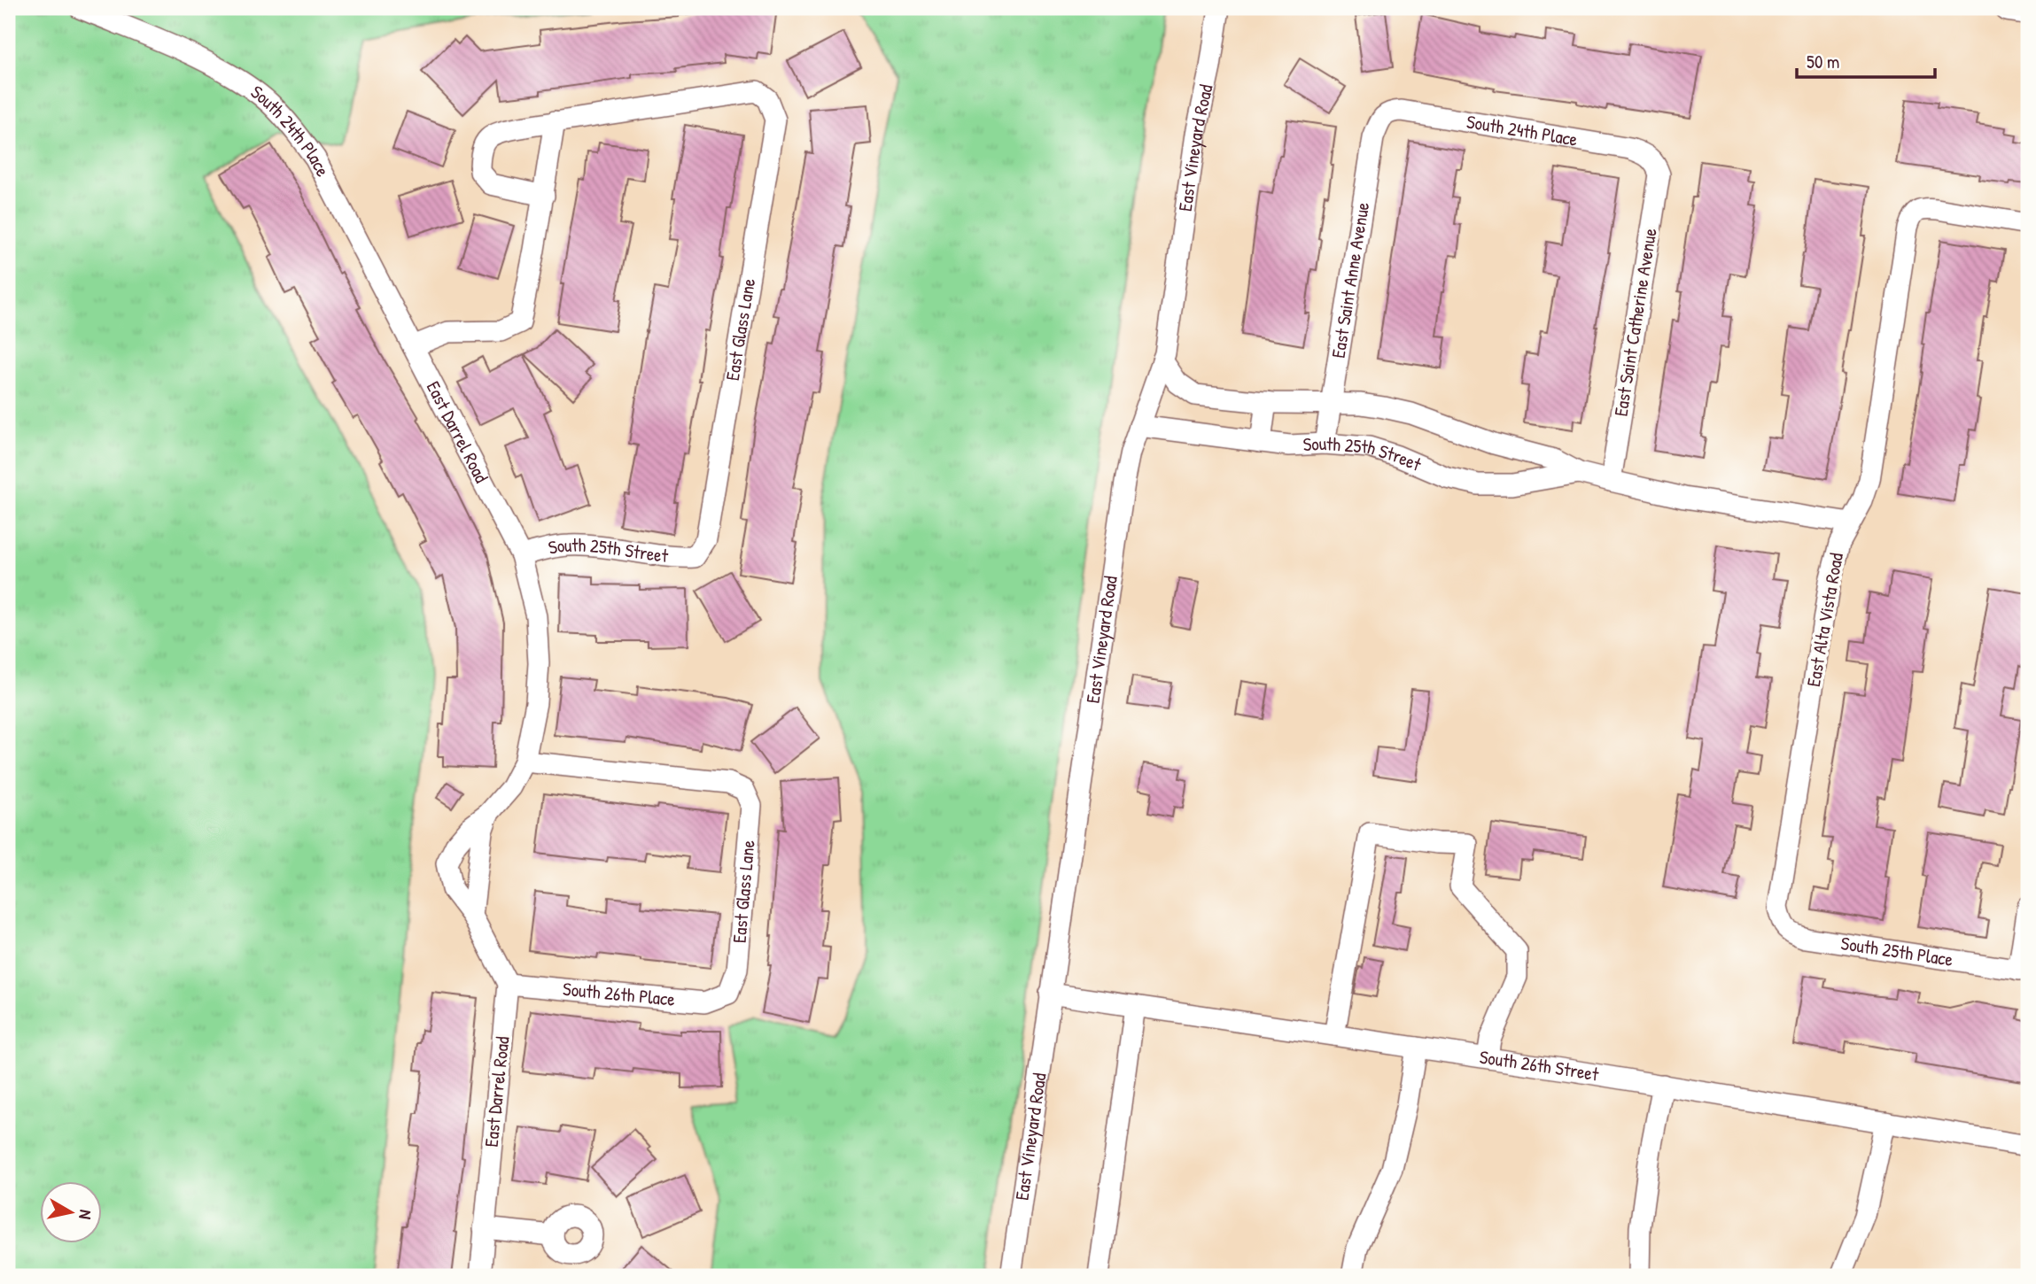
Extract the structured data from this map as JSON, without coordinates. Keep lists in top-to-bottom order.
{
  "streets": {
    "street": [
      "South 24th Place",
      "East Vineyard Road",
      "East Saint Anne Avenue",
      "East Saint Catherine Avenue",
      "East Glass Lane",
      "East Darrel Road",
      "South 25th Street",
      "East Alta Vista Road",
      "South 25th Place",
      "South 26th Place",
      "South 26th Street"
    ]
  },
  "crossings": [
    ["South 24th Place", "East Saint Anne Avenue"],
    ["South 24th Place", "East Saint Catherine Avenue"],
    ["South 24th Place", "East Darrel Road"],
    ["East Vineyard Road", "South 25th Street"],
    ["East Vineyard Road", "South 26th Street"],
    ["East Saint Anne Avenue", "South 25th Street"],
    ["East Saint Catherine Avenue", "South 25th Street"],
    ["East Glass Lane", "East Darrel Road"],
    ["East Glass Lane", "South 25th Street"],
    ["East Glass Lane", "South 26th Place"],
    ["East Darrel Road", "South 25th Street"],
    ["East Darrel Road", "South 26th Place"],
    ["South 25th Street", "East Alta Vista Road"],
    ["East Alta Vista Road", "South 25th Place"]
  ],
  "scale_bar": "50 m",
  "north": "right"
}
